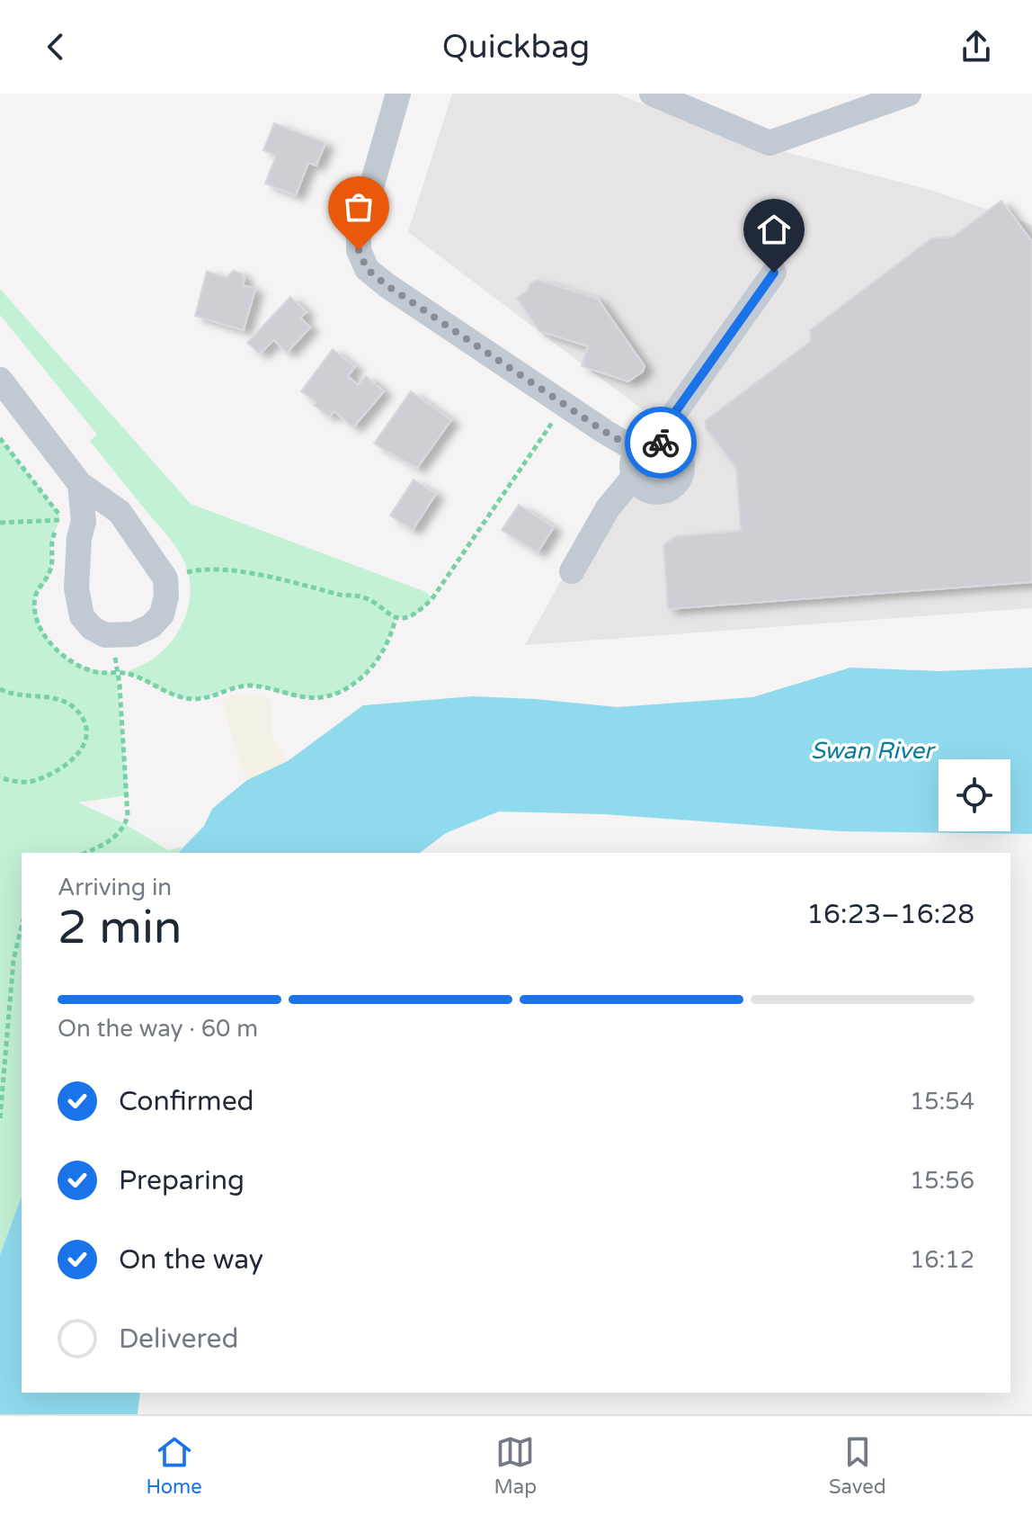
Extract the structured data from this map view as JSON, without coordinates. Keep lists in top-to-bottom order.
{
  "water": ["Swan River"],
  "page": {
    "header": "Quickbag",
    "heading": ["2 min", "Arriving in", "16:23–16:28"],
    "bar": "On the way · 60 m",
    "list": [
      ["Confirmed", "15:54"],
      ["Preparing", "15:56"],
      ["On the way", "16:12"],
      "Delivered"
    ],
    "tabs": ["Home", "Map", "Saved"]
  }
}
